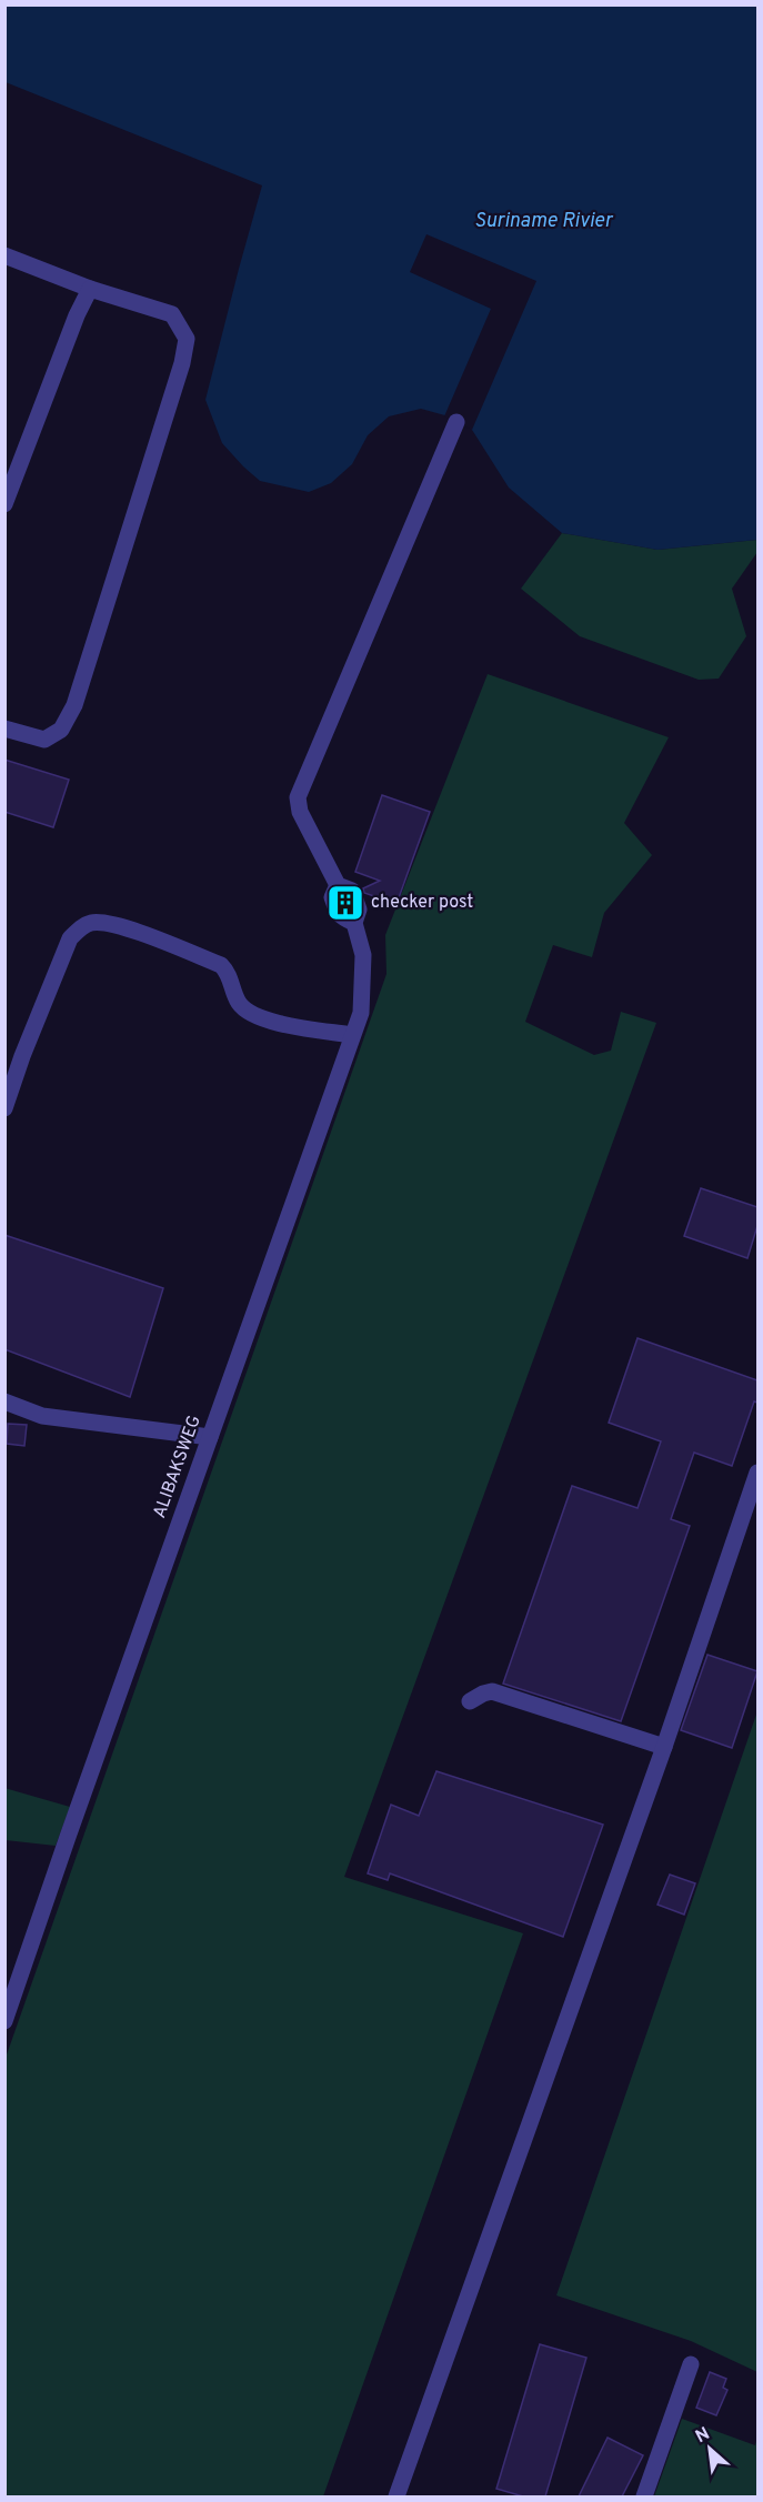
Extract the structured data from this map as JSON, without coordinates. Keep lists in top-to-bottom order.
{
  "streets": {
    "street": ["ALIBAKSWEG"]
  },
  "water": ["Suriname Rivier"],
  "places": {
    "building": ["checker post"]
  },
  "north": "top left"
}
